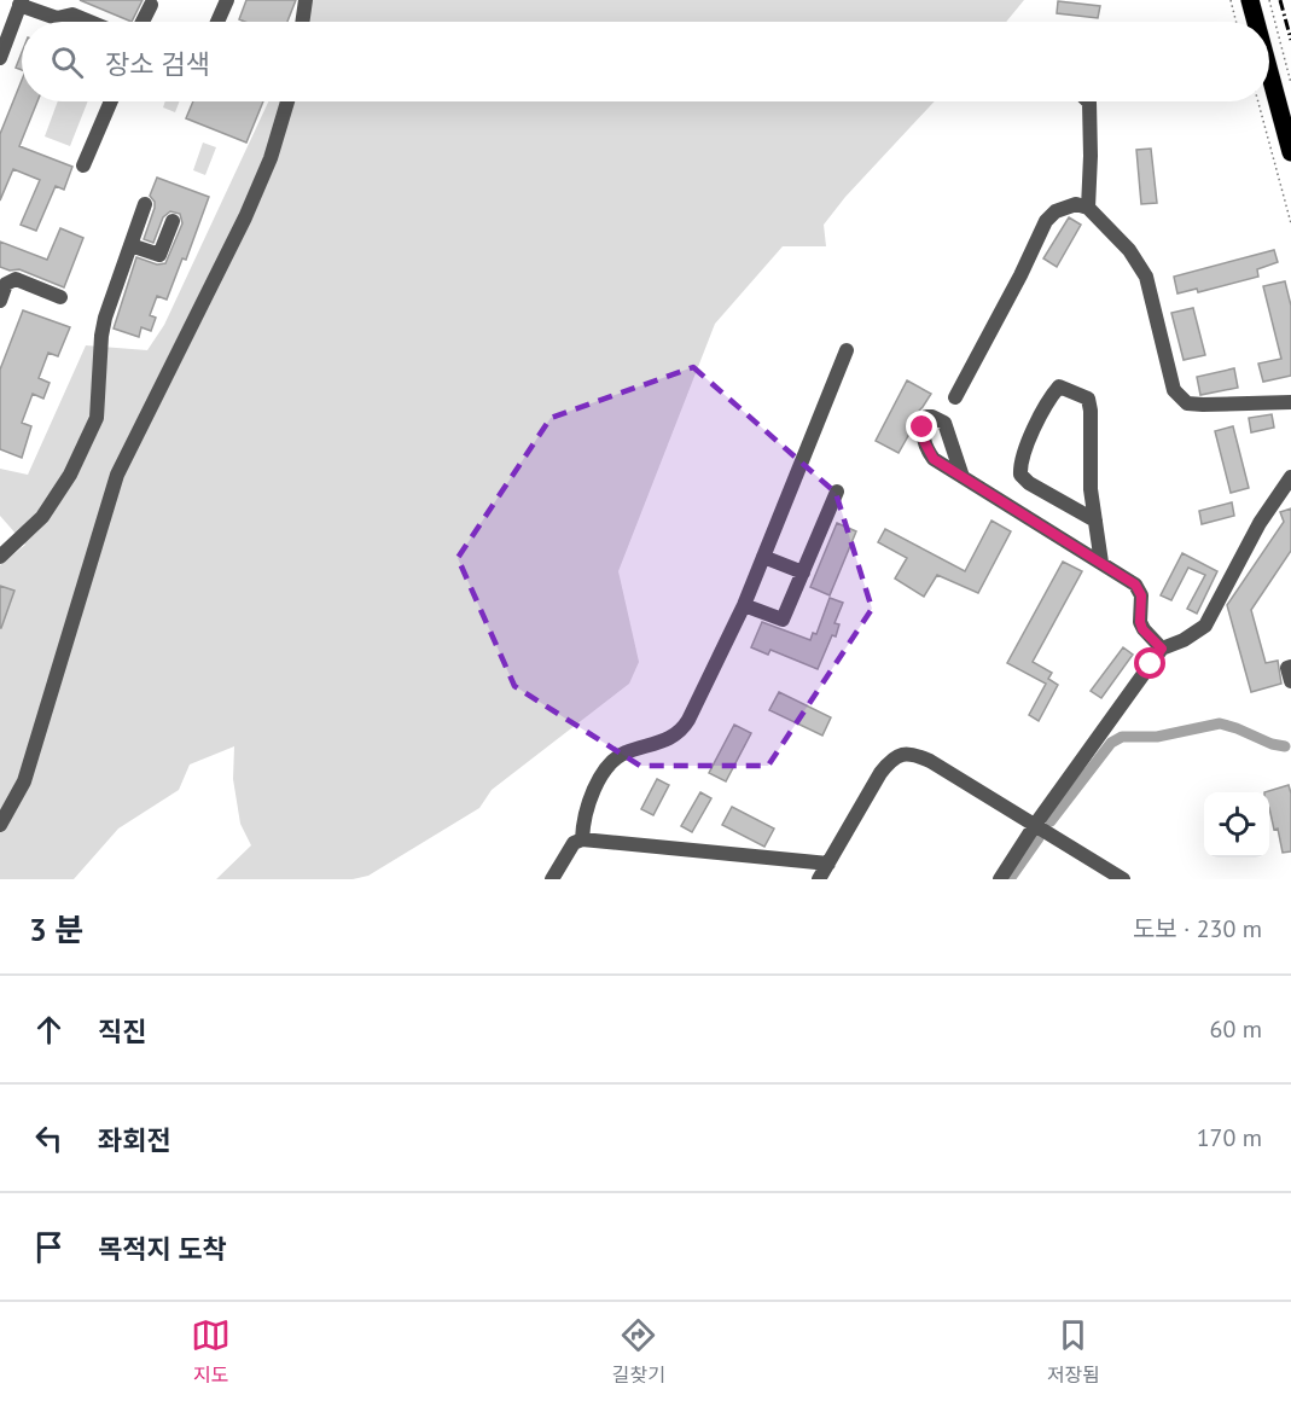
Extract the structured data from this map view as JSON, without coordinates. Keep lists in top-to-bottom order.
{
  "page": {
    "search": "장소 검색",
    "heading": ["3 분", "도보 · 230 m"],
    "list": [
      ["직진", "60 m"],
      ["좌회전", "170 m"],
      "목적지 도착"
    ],
    "nav": ["지도", "길찾기", "저장됨"]
  }
}
